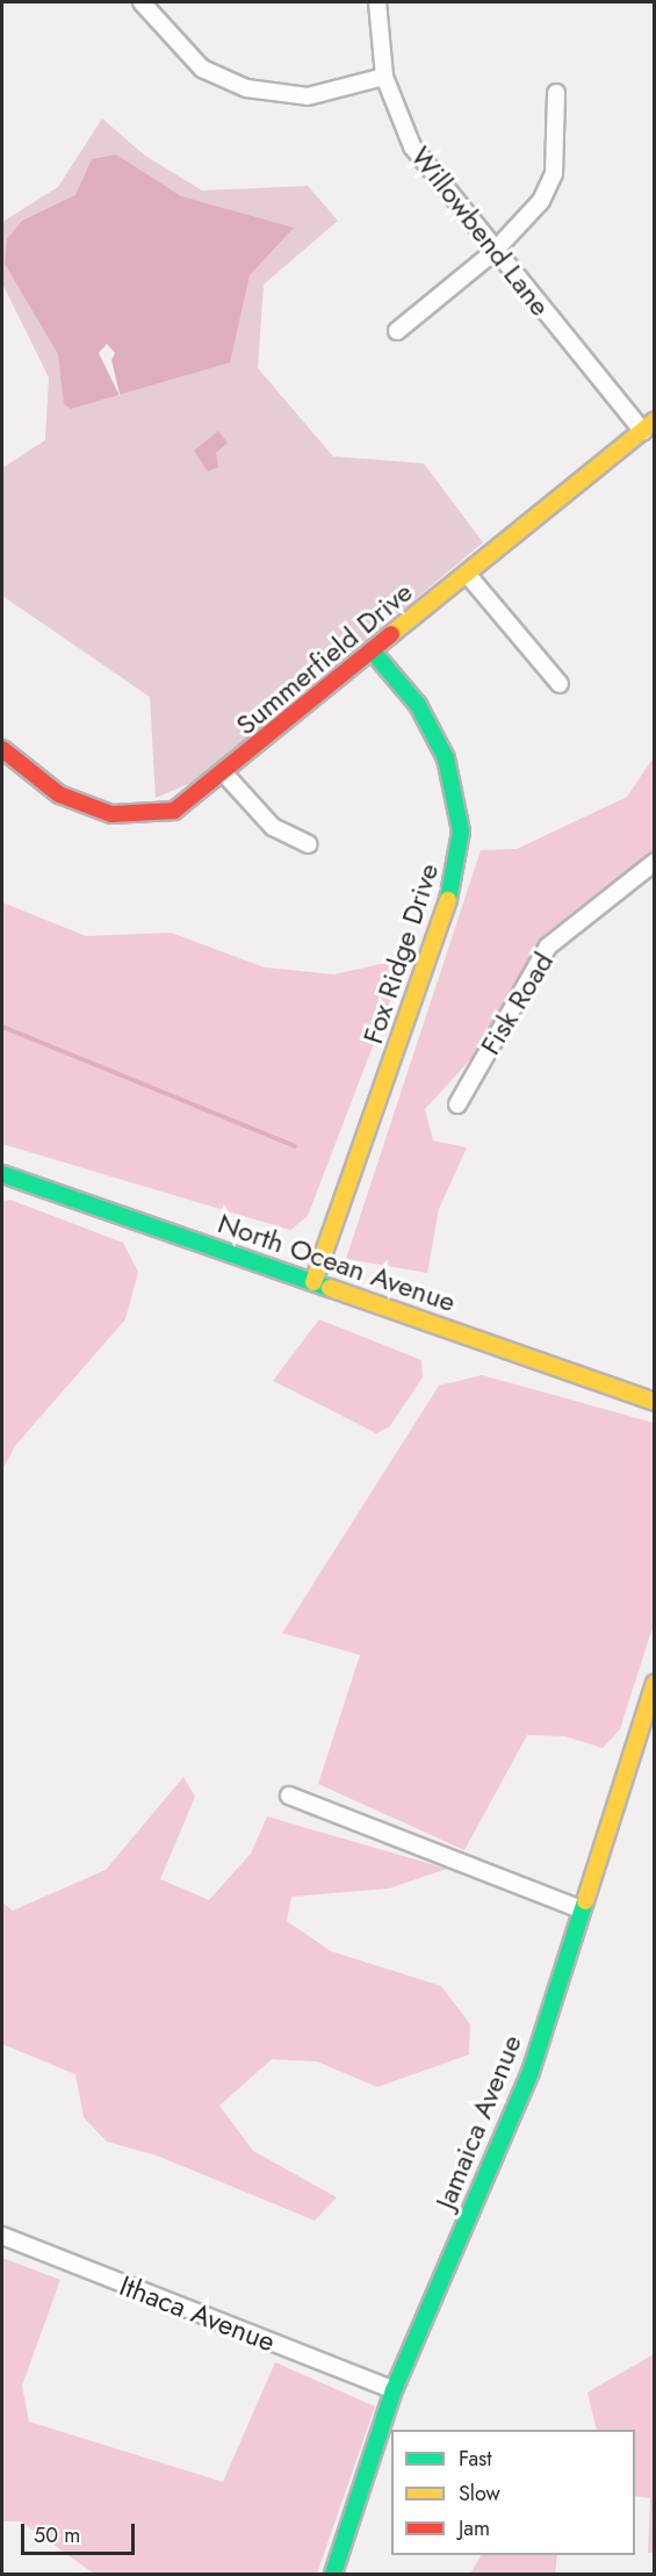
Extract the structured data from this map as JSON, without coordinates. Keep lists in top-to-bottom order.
{
  "streets": {
    "street": [
      "Willowbend Lane",
      "Summerfield Drive",
      "Fox Ridge Drive",
      "Fisk Road",
      "North Ocean Avenue",
      "Jamaica Avenue",
      "Ithaca Avenue"
    ]
  },
  "crossings": [
    ["Willowbend Lane", "Summerfield Drive"],
    ["Summerfield Drive", "Fox Ridge Drive"],
    ["Fox Ridge Drive", "North Ocean Avenue"],
    ["Jamaica Avenue", "Ithaca Avenue"]
  ],
  "legend": ["Fast", "Slow", "Jam"],
  "scale_bar": "50 m"
}
